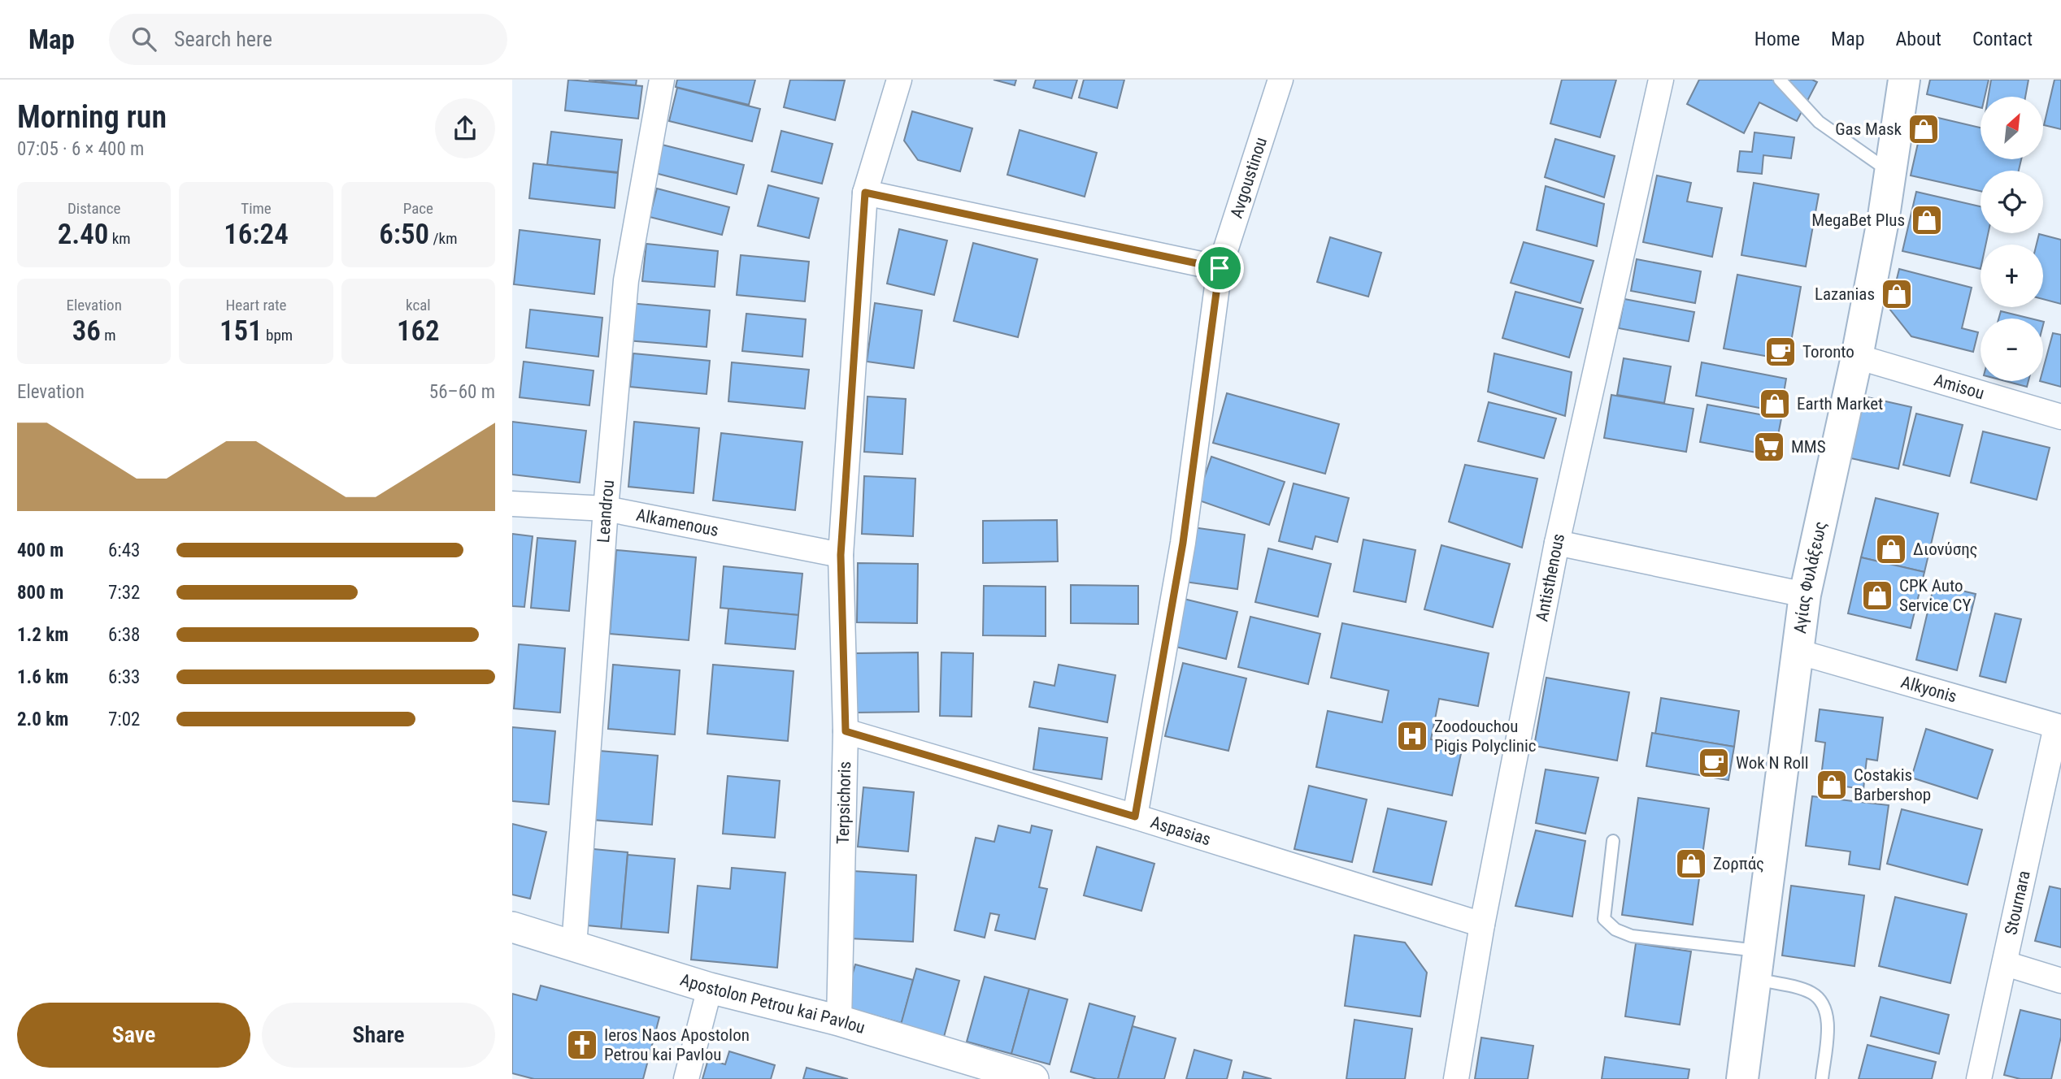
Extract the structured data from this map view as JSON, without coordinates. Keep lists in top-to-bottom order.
{
  "streets": {
    "main road": ["Αγίας Φυλάξεως"],
    "street": [
      "Avgoustinou",
      "Amisou",
      "Leandrou",
      "Alkamenous",
      "Antisthenous",
      "Alkyonis",
      "Terpsichoris",
      "Aspasias",
      "Stournara",
      "Apostolon Petrou kai Pavlou"
    ]
  },
  "crossings": [
    ["Avgoustinou", "Aspasias"],
    ["Amisou", "Αγίας Φυλάξεως"],
    ["Leandrou", "Alkamenous"],
    ["Leandrou", "Apostolon Petrou kai Pavlou"],
    ["Alkamenous", "Terpsichoris"],
    ["Antisthenous", "Aspasias"],
    ["Αγίας Φυλάξεως", "Alkyonis"],
    ["Alkyonis", "Stournara"],
    ["Terpsichoris", "Aspasias"],
    ["Terpsichoris", "Apostolon Petrou kai Pavlou"]
  ],
  "places": {
    "shop": [
      "Gas Mask",
      "MegaBet Plus",
      "Lazanias",
      "Earth Market",
      "Διονύσης",
      "CPK Auto Service CY",
      "Costakis Barbershop",
      "Ζορπάς"
    ],
    "cafe": ["Toronto", "Wok N Roll"],
    "supermarket": ["MMS"],
    "hospital": ["Zoodouchou Pigis Polyclinic"],
    "church": ["Ieros Naos Apostolon Petrou kai Pavlou"]
  },
  "north": "top right",
  "page": {
    "header": "Map",
    "search": "Search here",
    "nav": [
      "Home",
      "Map",
      "About",
      "Contact"
    ],
    "heading": ["Morning run", "07:05 · 6 × 400 m"],
    "map_buttons": ["+", "−"],
    "stats": [
      ["Distance", "2.40 km"],
      ["Time", "16:24"],
      ["Pace", "6:50 /km"],
      ["Elevation", "36 m"],
      ["Heart rate", "151 bpm"],
      ["kcal", "162"]
    ],
    "chart": ["Elevation", "56–60 m"],
    "list": [
      {
        "name": "400 m",
        "note": "6:43"
      },
      {
        "name": "800 m",
        "note": "7:32"
      },
      {
        "name": "1.2 km",
        "note": "6:38"
      },
      {
        "name": "1.6 km",
        "note": "6:33"
      },
      {
        "name": "2.0 km",
        "note": "7:02"
      }
    ],
    "buttons": ["Save", "Share"]
  }
}
